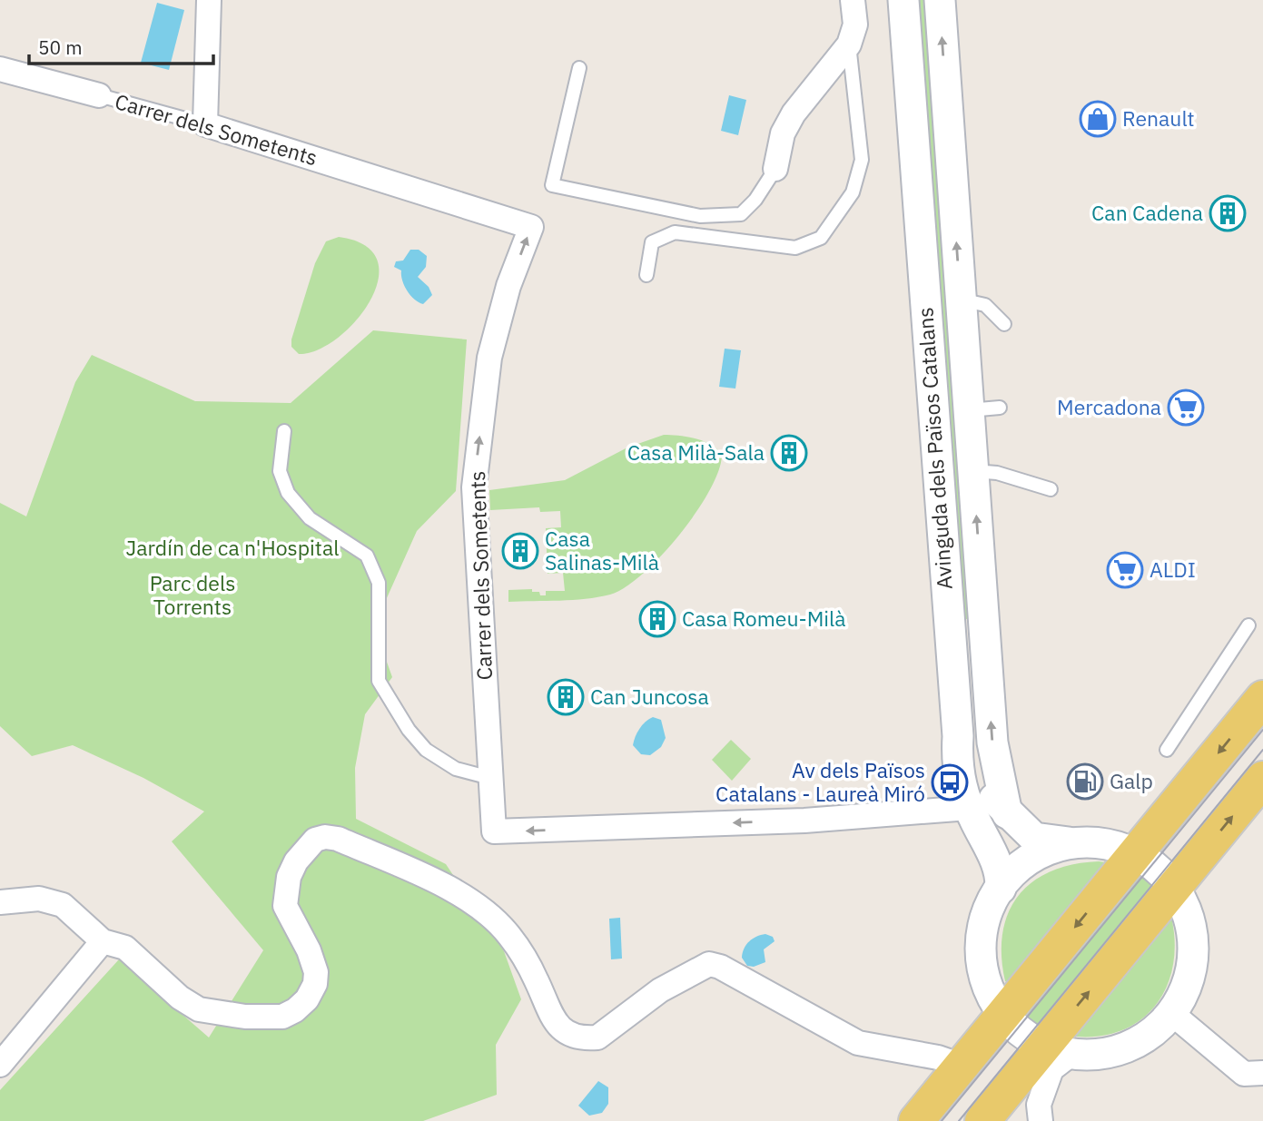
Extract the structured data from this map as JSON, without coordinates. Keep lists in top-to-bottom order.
{
  "streets": {
    "street": ["Carrer dels Sometents", "Avinguda dels Països Catalans"]
  },
  "crossings": [
    ["Carrer dels Sometents", "Avinguda dels Països Catalans"]
  ],
  "parks": ["Jardín de ca n'Hospital", "Parc dels Torrents"],
  "places": {
    "shop": ["Renault"],
    "building": [
      "Can Cadena",
      "Casa Milà-Sala",
      "Casa Salinas-Milà",
      "Casa Romeu-Milà",
      "Can Juncosa"
    ],
    "supermarket": ["Mercadona", "ALDI"],
    "fuel station": ["Galp"],
    "bus stop": ["Av dels Països Catalans - Laureà Miró"]
  },
  "scale_bar": "50 m"
}
